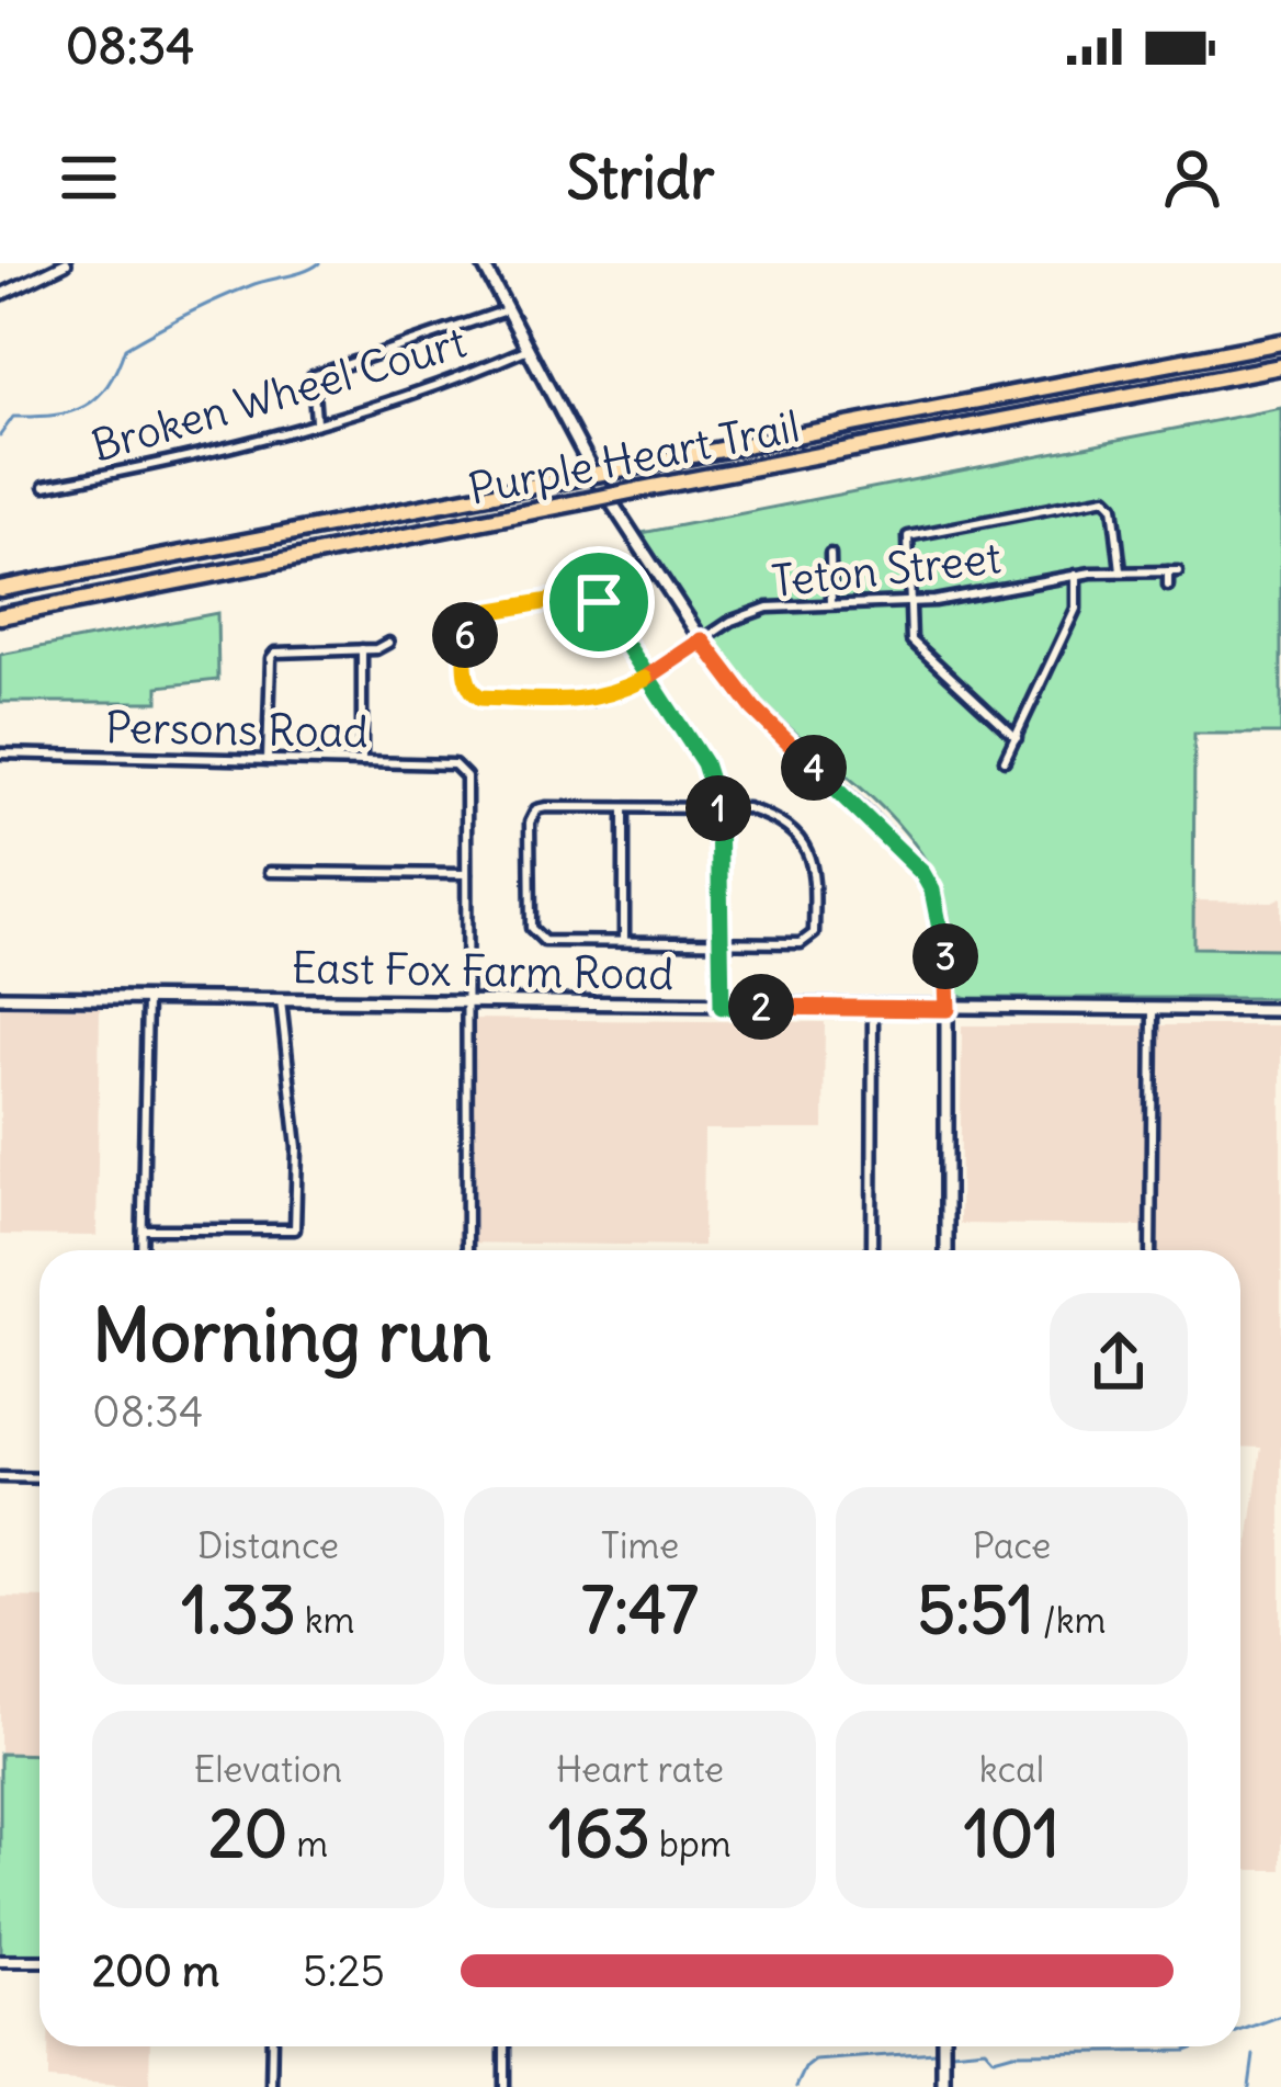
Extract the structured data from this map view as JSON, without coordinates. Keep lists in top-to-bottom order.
{
  "streets": {
    "highway": ["Purple Heart Trail"],
    "main road": ["East Fox Farm Road"],
    "street": ["Broken Wheel Court", "Teton Street", "Persons Road"]
  },
  "page": {
    "status": "08:34",
    "header": "Stridr",
    "pins": [
      "6",
      "4",
      "1",
      "3",
      "2"
    ],
    "heading": ["Morning run", "08:34"],
    "stats": [
      ["Distance", "1.33 km"],
      ["Time", "7:47"],
      ["Pace", "5:51 /km"],
      ["Elevation", "20 m"],
      ["Heart rate", "163 bpm"],
      ["kcal", "101"]
    ],
    "list": [
      {
        "name": "200 m",
        "note": "5:25"
      }
    ]
  }
}
